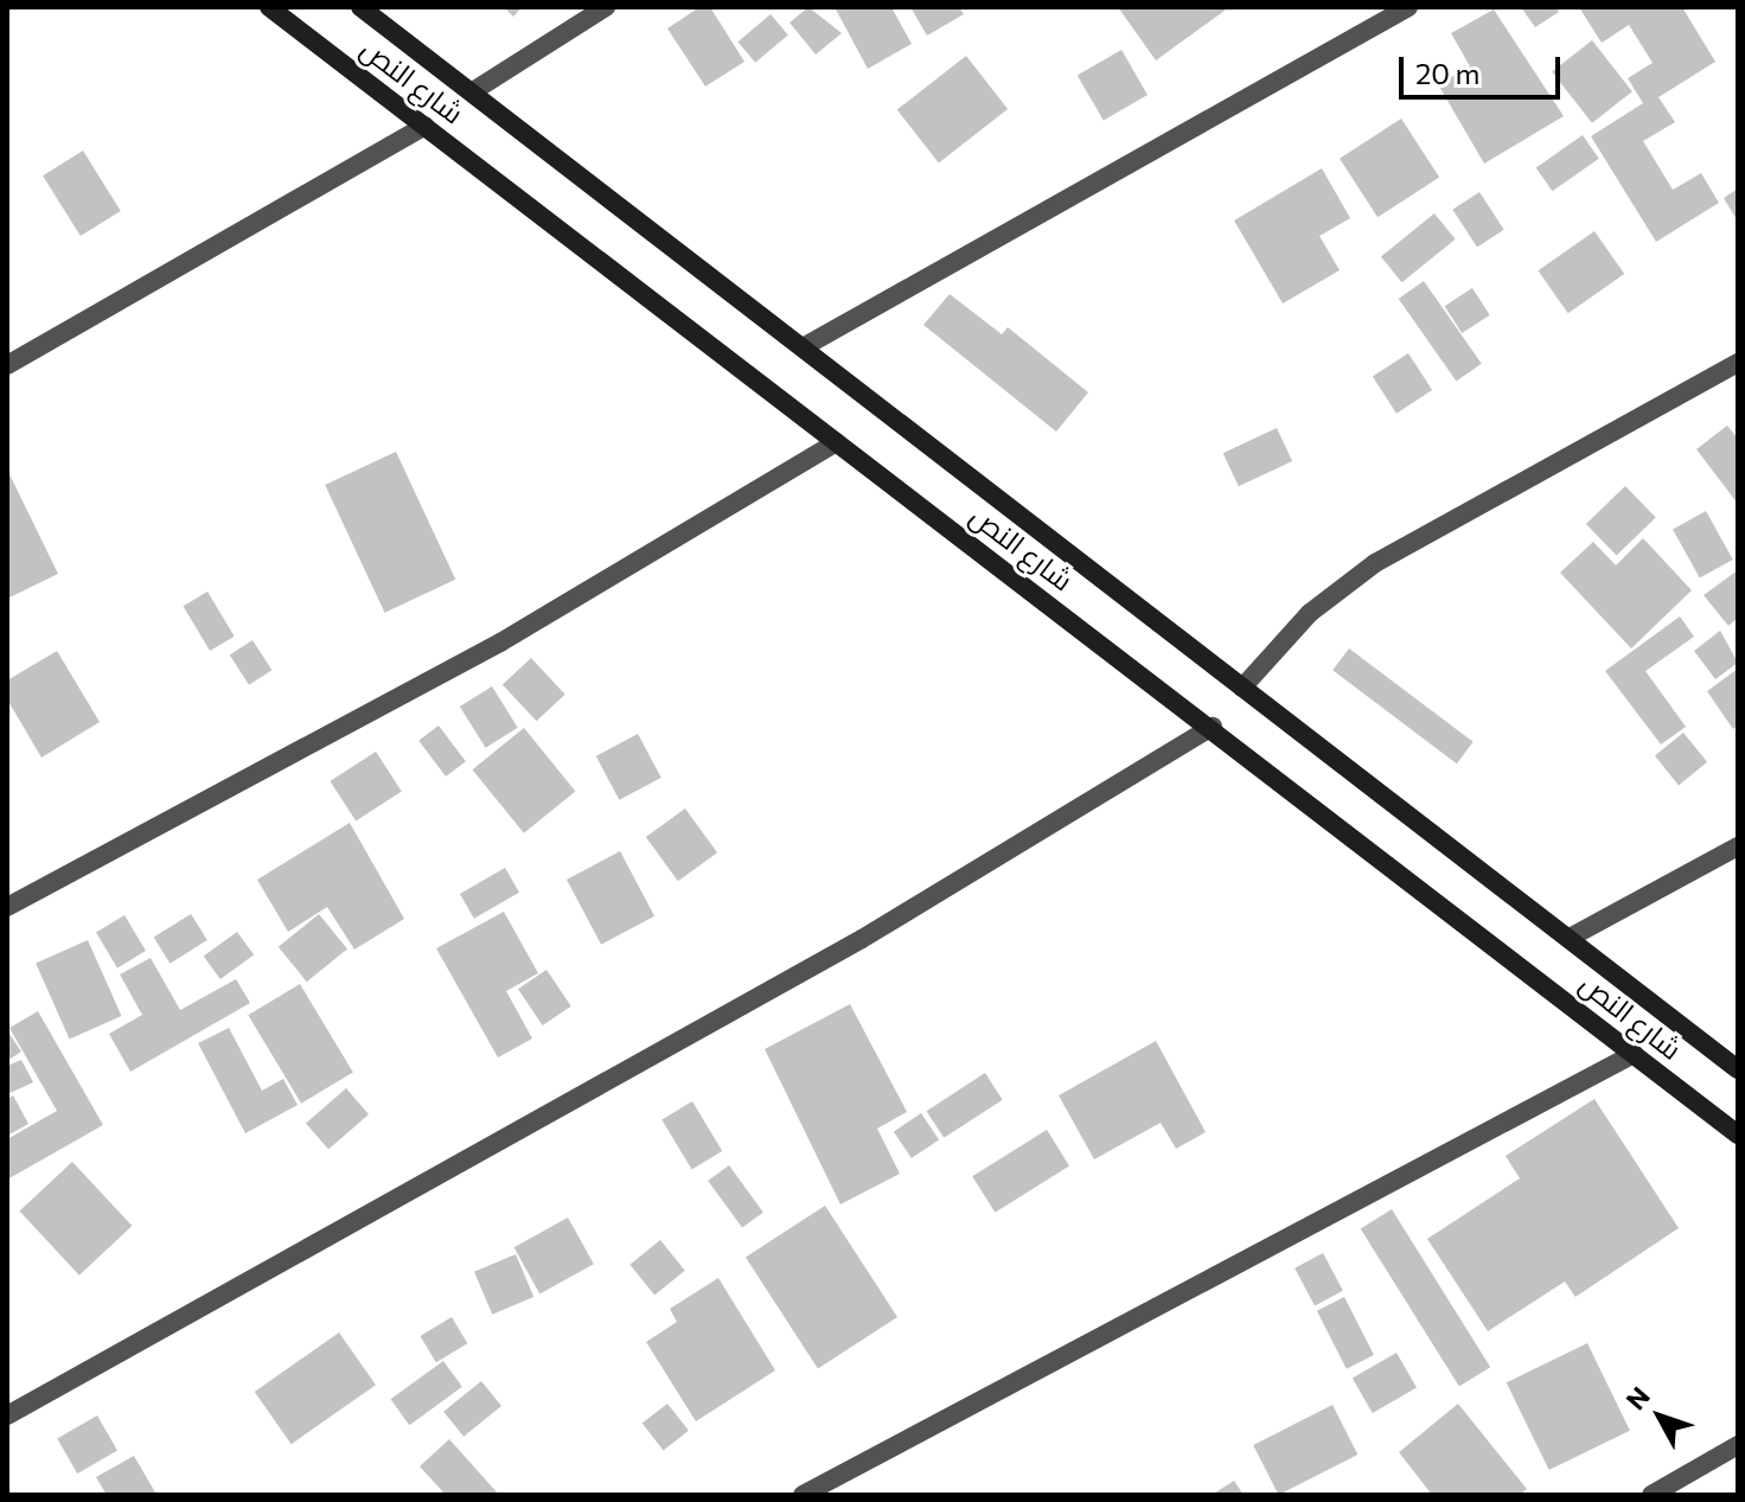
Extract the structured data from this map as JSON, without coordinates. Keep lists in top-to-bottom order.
{
  "streets": {
    "main road": ["شارع النص"]
  },
  "scale_bar": "20 m",
  "north": "top left"
}
